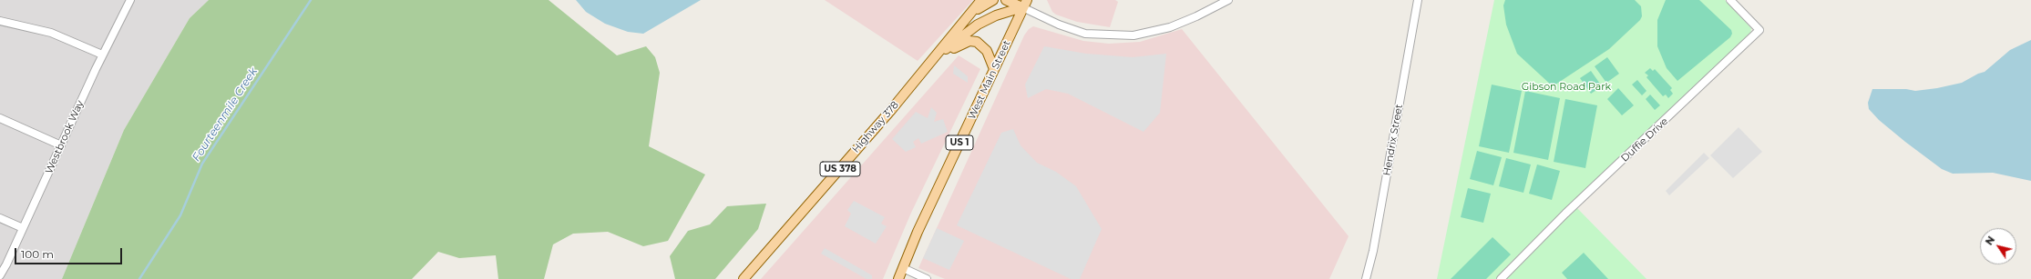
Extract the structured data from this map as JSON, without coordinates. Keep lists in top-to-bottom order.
{
  "streets": {
    "main road": [
      "West Main Street",
      "Highway 378",
      "US 1",
      "US 378"
    ],
    "street": ["Westbrook Way", "Hendrix Street", "Duffie Drive"]
  },
  "crossings": [
    ["West Main Street", "US 378"],
    ["Highway 378", "US 378"]
  ],
  "water": ["Fourteenmile Creek"],
  "parks": ["Gibson Road Park"],
  "scale_bar": "100 m",
  "north": "top left"
}
